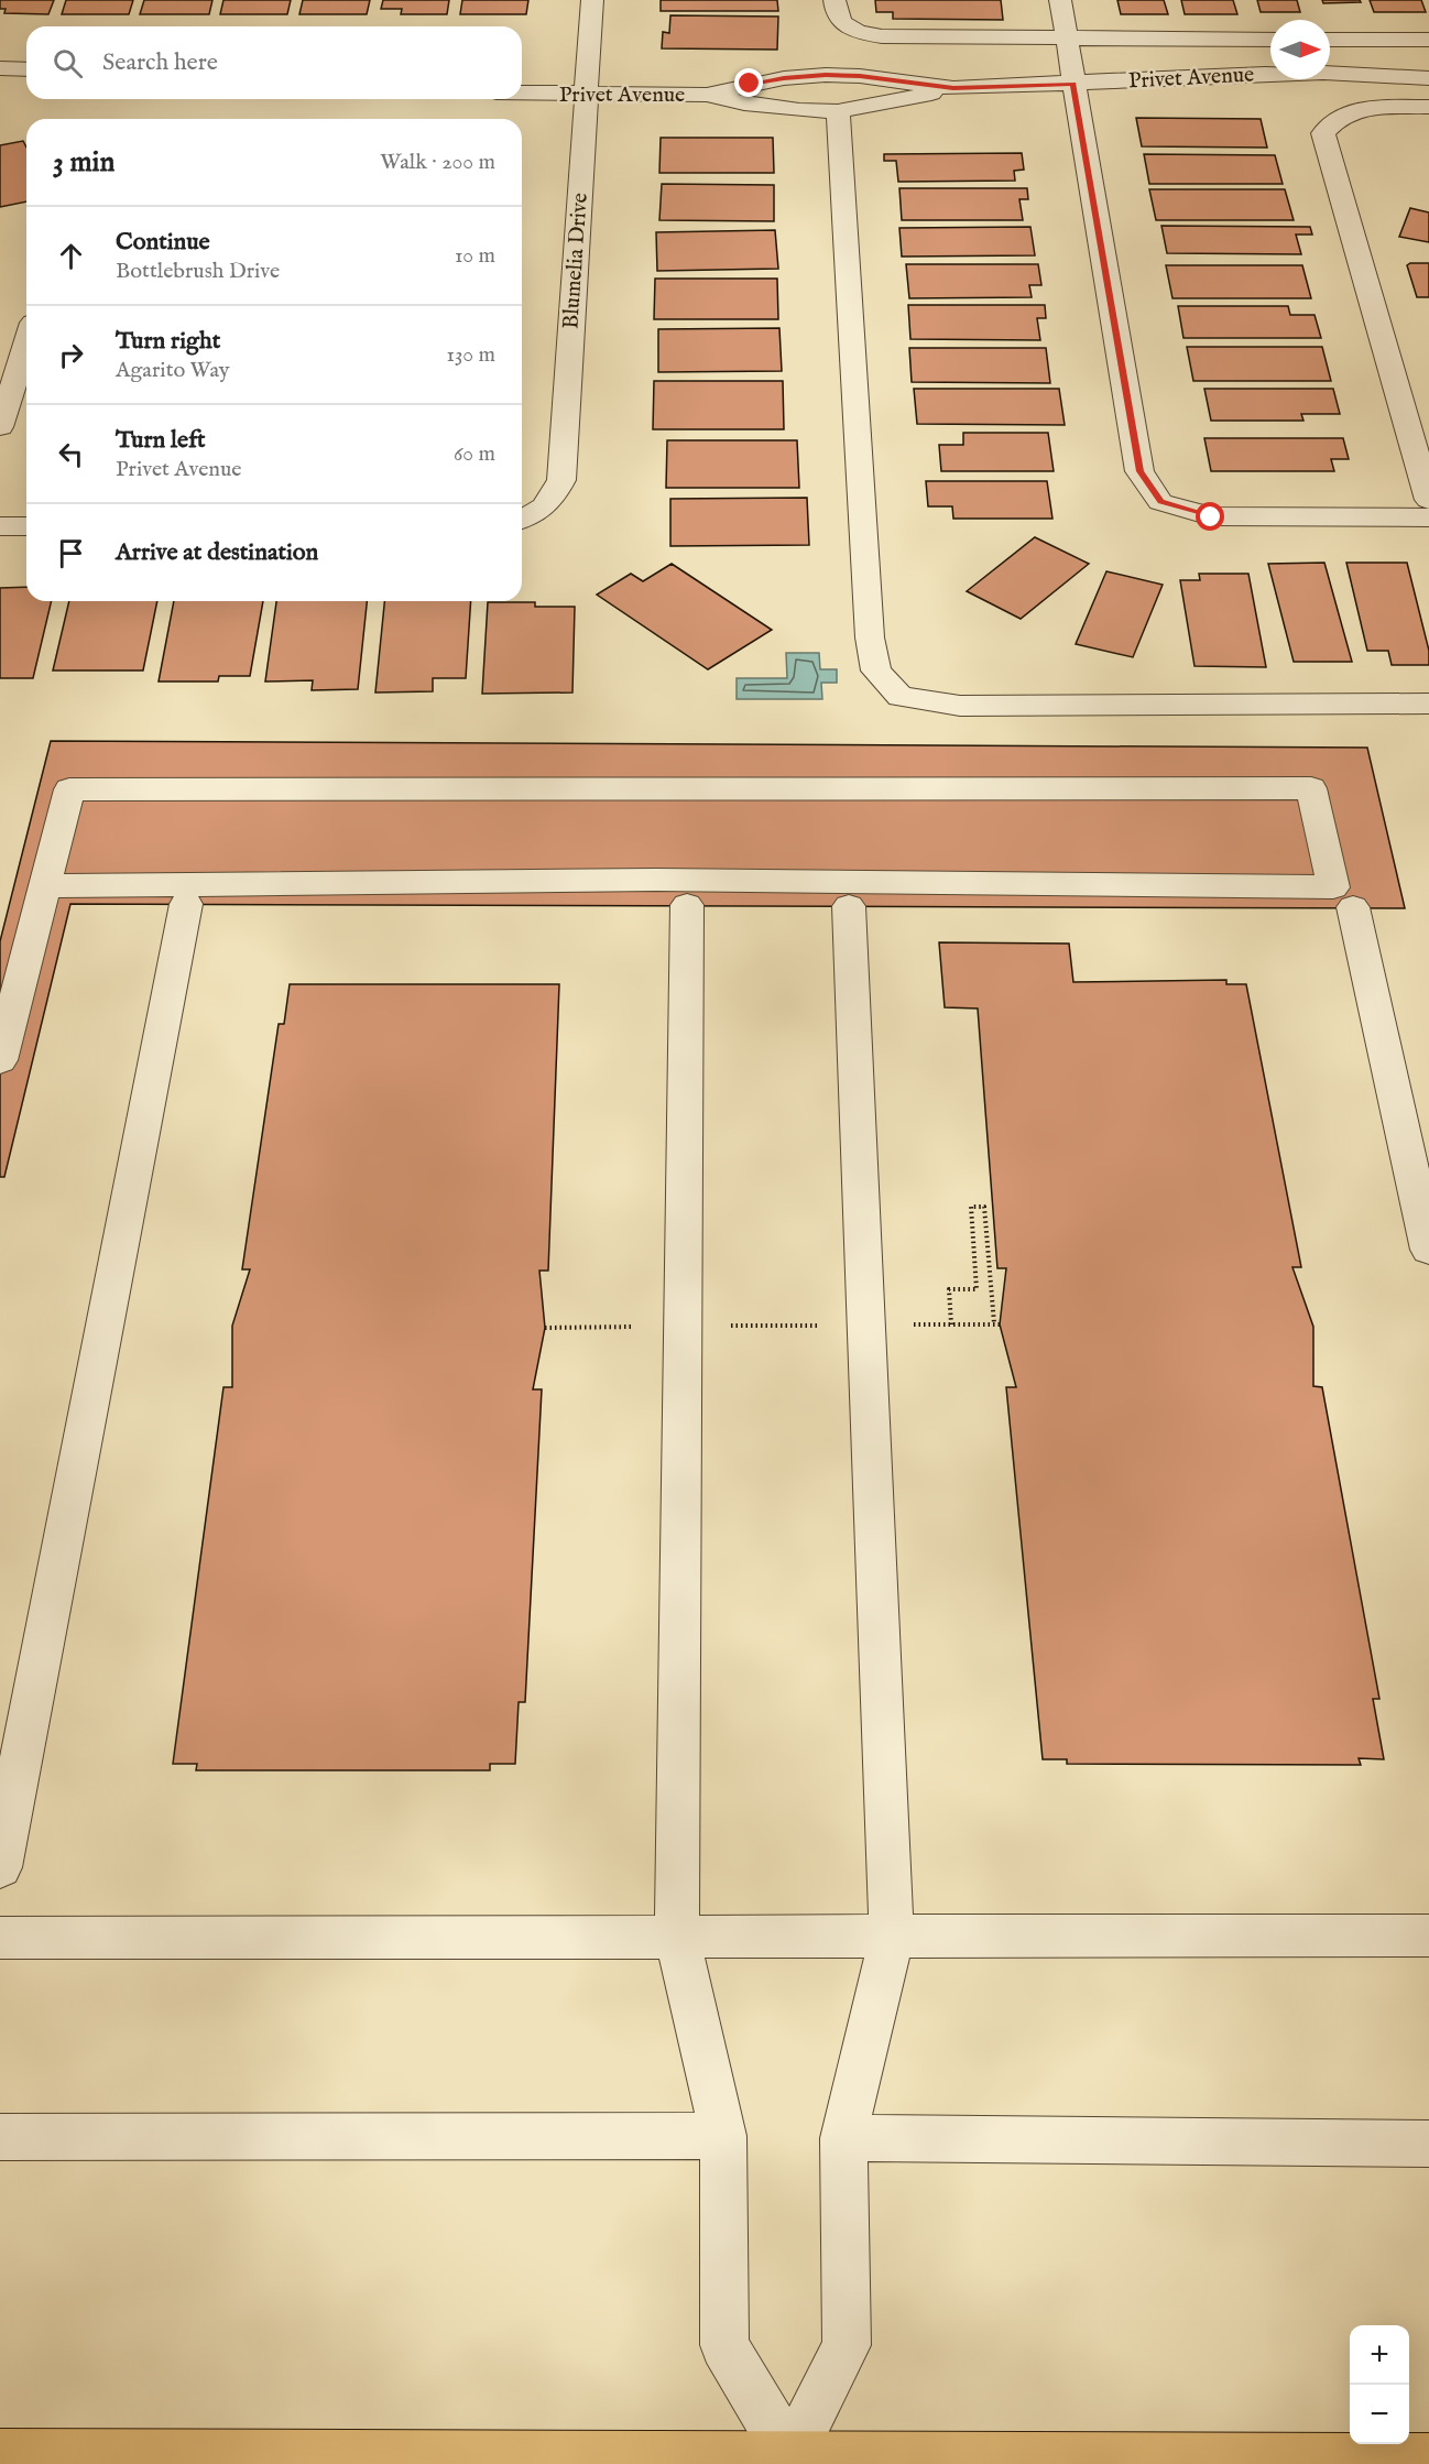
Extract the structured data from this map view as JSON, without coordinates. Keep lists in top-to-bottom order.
{
  "streets": {
    "street": ["Privet Avenue", "Blumelia Drive"]
  },
  "crossings": [
    ["Privet Avenue", "Blumelia Drive"]
  ],
  "north": "right",
  "page": {
    "search": "Search here",
    "heading": ["3 min", "Walk · 200 m"],
    "list": [
      ["Continue", "Bottlebrush Drive", "10 m"],
      ["Turn right", "Agarito Way", "130 m"],
      ["Turn left", "Privet Avenue", "60 m"],
      "Arrive at destination"
    ],
    "map_buttons": ["+", "−"]
  }
}
